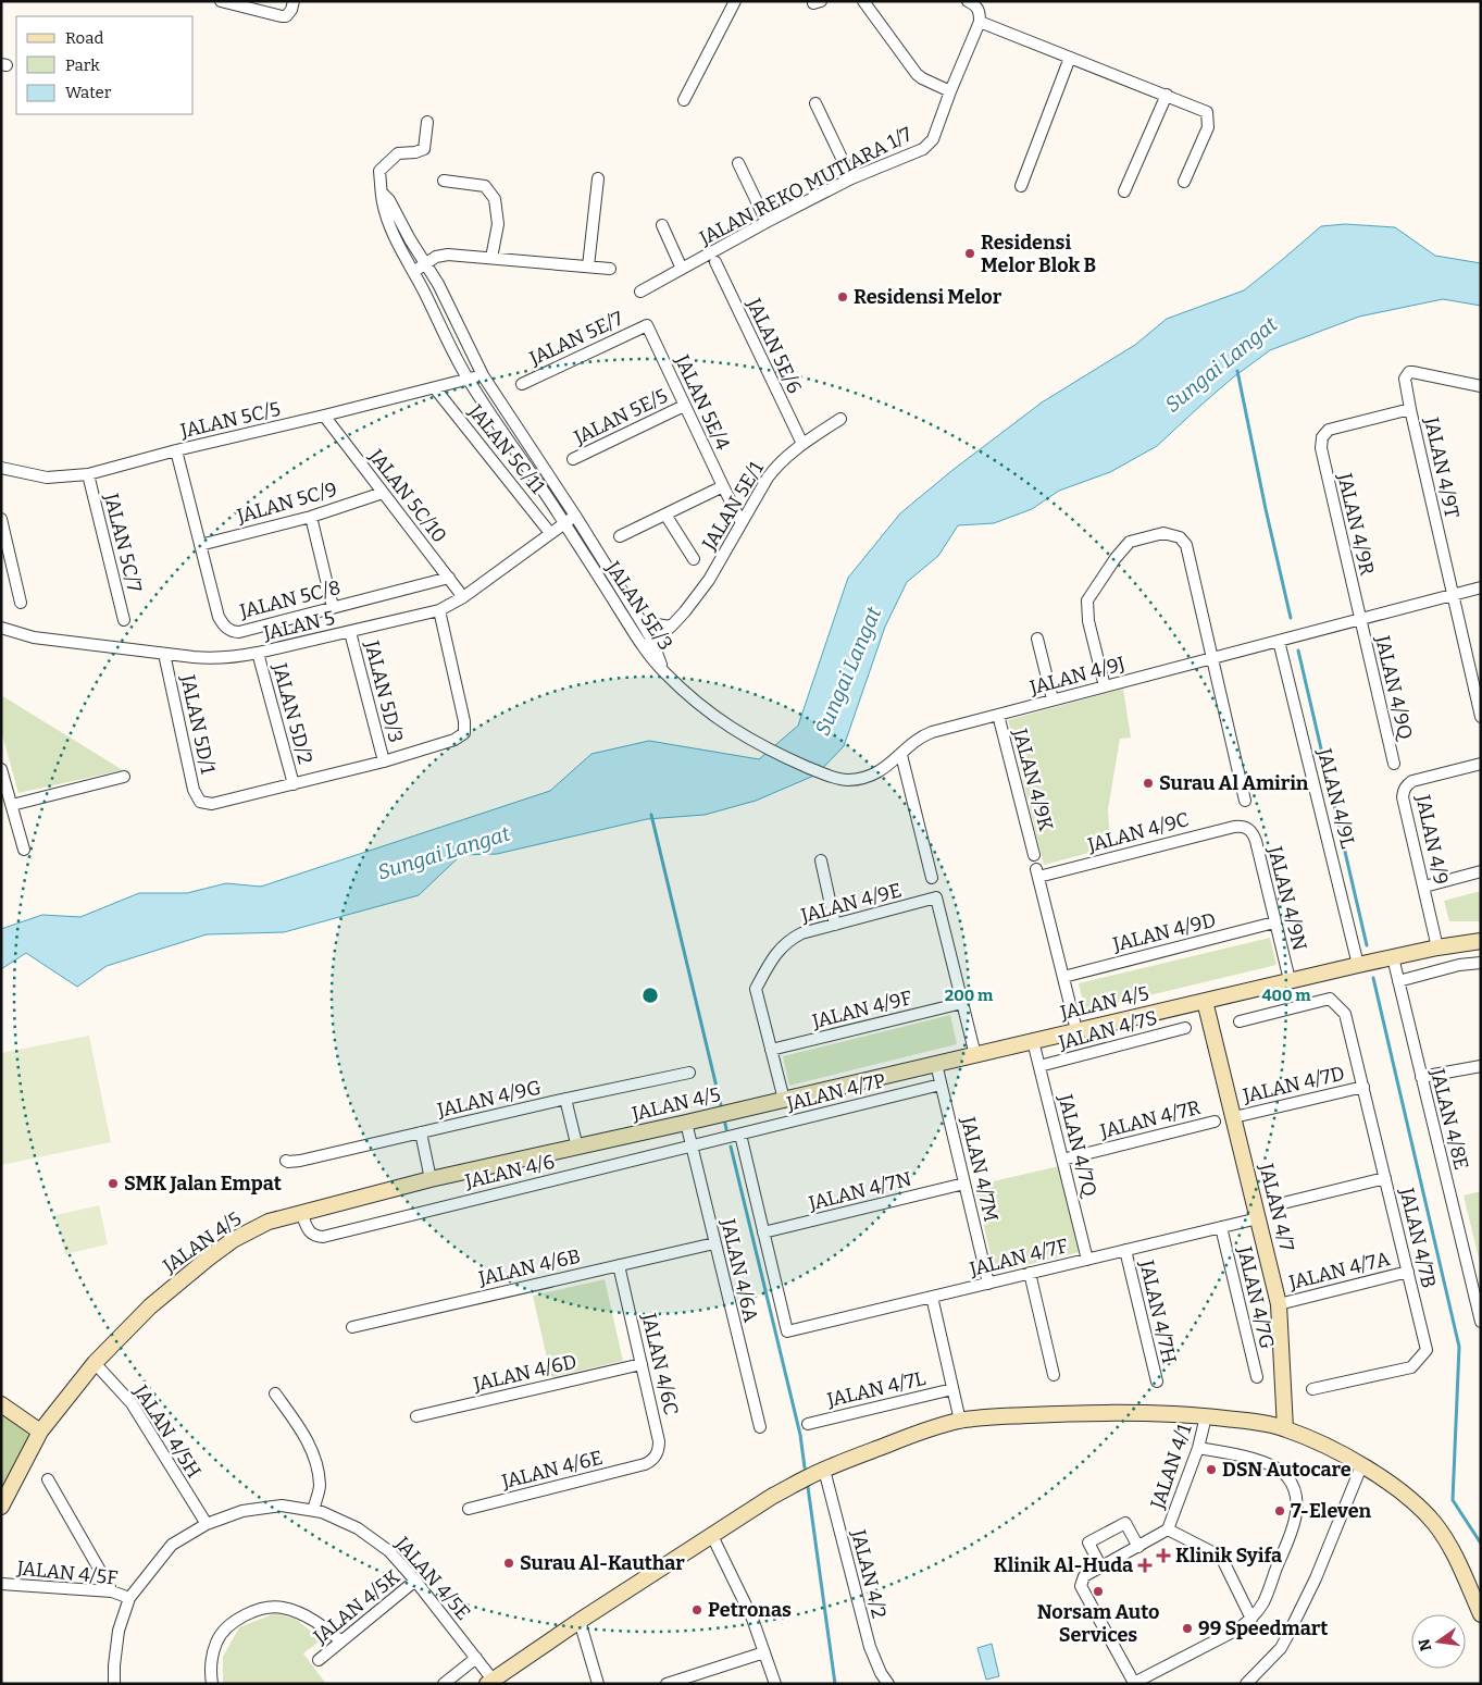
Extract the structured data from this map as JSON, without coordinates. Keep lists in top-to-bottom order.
{
  "streets": {
    "street": [
      "JALAN REKO MUTIARA 1/7",
      "JALAN 5E/7",
      "JALAN 5E/6",
      "JALAN 5E/4",
      "JALAN 5E/5",
      "JALAN 5C/5",
      "JALAN 5C/11",
      "JALAN 4/9T",
      "JALAN 5C/10",
      "JALAN 5C/9",
      "JALAN 5E/1",
      "JALAN 4/9R",
      "JALAN 5C/7",
      "JALAN 5C/8",
      "JALAN 5E/3",
      "JALAN 5",
      "JALAN 4/9J",
      "JALAN 4/9Q",
      "JALAN 5D/3",
      "JALAN 5D/2",
      "JALAN 5D/1",
      "JALAN 4/9K",
      "JALAN 4/9L",
      "JALAN 4/9C",
      "JALAN 4/9",
      "JALAN 4/9N",
      "JALAN 4/9E",
      "JALAN 4/9D",
      "JALAN 4/5",
      "JALAN 4/9F",
      "JALAN 4/7S",
      "JALAN 4/7D",
      "JALAN 4/7P",
      "JALAN 4/9G",
      "JALAN 4/7R",
      "JALAN 4/8E",
      "JALAN 4/7Q",
      "JALAN 4/7M",
      "JALAN 4/6",
      "JALAN 4/7N",
      "JALAN 4/7",
      "JALAN 4/7B",
      "JALAN 4/7F",
      "JALAN 4/6B",
      "JALAN 4/6A",
      "JALAN 4/7A",
      "JALAN 4/7G",
      "JALAN 4/7H",
      "JALAN 4/6C",
      "JALAN 4/6D",
      "JALAN 4/7L",
      "JALAN 4/5H",
      "JALAN 4/1",
      "JALAN 4/6E",
      "JALAN 4/5F",
      "JALAN 4/2",
      "JALAN 4/5E",
      "JALAN 4/5K"
    ]
  },
  "crossings": [
    ["JALAN 5E/7", "JALAN 5E/4"],
    ["JALAN 5E/6", "JALAN 5E/1"],
    ["JALAN 5E/4", "JALAN 5E/5"],
    ["JALAN 5E/4", "JALAN 5E/1"],
    ["JALAN 5E/4", "JALAN 5E/3"],
    ["JALAN 5C/5", "JALAN 5C/11"],
    ["JALAN 5C/5", "JALAN 5C/10"],
    ["JALAN 5C/5", "JALAN 5C/7"],
    ["JALAN 5C/5", "JALAN 5C/8"],
    ["JALAN 5C/5", "JALAN 5E/3"],
    ["JALAN 5C/11", "JALAN 5"],
    ["JALAN 4/9T", "JALAN 4/9R"],
    ["JALAN 5C/10", "JALAN 5C/9"],
    ["JALAN 5C/10", "JALAN 5C/8"],
    ["JALAN 5C/10", "JALAN 5"],
    ["JALAN 5C/9", "JALAN 5C/8"],
    ["JALAN 5E/1", "JALAN 5E/3"],
    ["JALAN 4/9R", "JALAN 4/9Q"],
    ["JALAN 5E/3", "JALAN 5"],
    ["JALAN 5E/3", "JALAN 4/9J"],
    ["JALAN 5", "JALAN 5D/3"],
    ["JALAN 5", "JALAN 5D/2"],
    ["JALAN 5", "JALAN 5D/1"],
    ["JALAN 4/9J", "JALAN 4/9K"],
    ["JALAN 4/9J", "JALAN 4/9L"],
    ["JALAN 5D/2", "JALAN 5D/1"],
    ["JALAN 4/9L", "JALAN 4/5"],
    ["JALAN 4/9C", "JALAN 4/9N"],
    ["JALAN 4/9C", "JALAN 4/9D"],
    ["JALAN 4/9C", "JALAN 4/5"],
    ["JALAN 4/9", "JALAN 4/5"],
    ["JALAN 4/9N", "JALAN 4/9D"],
    ["JALAN 4/9N", "JALAN 4/5"],
    ["JALAN 4/9E", "JALAN 4/5"],
    ["JALAN 4/9E", "JALAN 4/9F"],
    ["JALAN 4/5", "JALAN 4/9G"],
    ["JALAN 4/5", "JALAN 4/8E"],
    ["JALAN 4/5", "JALAN 4/7Q"],
    ["JALAN 4/5", "JALAN 4/7M"],
    ["JALAN 4/5", "JALAN 4/6"],
    ["JALAN 4/5", "JALAN 4/7"],
    ["JALAN 4/5", "JALAN 4/6A"],
    ["JALAN 4/5", "JALAN 4/5H"],
    ["JALAN 4/7S", "JALAN 4/7Q"],
    ["JALAN 4/7D", "JALAN 4/7"],
    ["JALAN 4/7D", "JALAN 4/7B"],
    ["JALAN 4/7P", "JALAN 4/7M"],
    ["JALAN 4/7P", "JALAN 4/6"],
    ["JALAN 4/7R", "JALAN 4/7Q"],
    ["JALAN 4/7Q", "JALAN 4/7F"],
    ["JALAN 4/7M", "JALAN 4/7N"],
    ["JALAN 4/7M", "JALAN 4/7F"],
    ["JALAN 4/6", "JALAN 4/6A"],
    ["JALAN 4/7N", "JALAN 4/7F"],
    ["JALAN 4/7", "JALAN 4/7F"],
    ["JALAN 4/7", "JALAN 4/7A"],
    ["JALAN 4/7B", "JALAN 4/7A"],
    ["JALAN 4/7F", "JALAN 4/7G"],
    ["JALAN 4/7F", "JALAN 4/7H"],
    ["JALAN 4/7F", "JALAN 4/7L"],
    ["JALAN 4/6B", "JALAN 4/6A"],
    ["JALAN 4/6B", "JALAN 4/6C"],
    ["JALAN 4/6C", "JALAN 4/6D"],
    ["JALAN 4/6C", "JALAN 4/6E"],
    ["JALAN 4/5H", "JALAN 4/5E"],
    ["JALAN 4/5F", "JALAN 4/5E"],
    ["JALAN 4/5E", "JALAN 4/5K"]
  ],
  "water": ["Sungai Langat"],
  "places": {
    "other": [
      "Residensi Melor Blok B",
      "Residensi Melor",
      "Surau Al Amirin",
      "SMK Jalan Empat",
      "DSN Autocare",
      "7-Eleven",
      "Surau Al-Kauthar",
      "Norsam Auto Services",
      "Petronas",
      "99 Speedmart"
    ],
    "health": ["Klinik Syifa", "Klinik Al-Huda"]
  },
  "legend": ["Road", "Park", "Water"],
  "north": "left",
  "rings": ["200 m", "400 m"]
}
